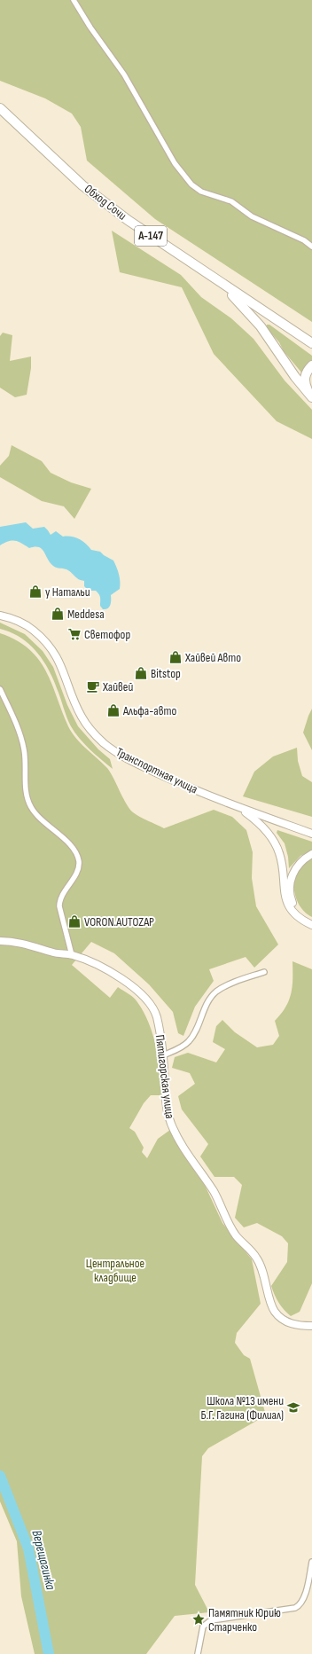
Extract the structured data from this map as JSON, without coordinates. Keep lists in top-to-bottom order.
{
  "streets": {
    "highway": ["Обход Сочи", "А-147"],
    "main road": ["Транспортная улица", "Пятигорская улица"]
  },
  "crossings": [
    ["Обход Сочи", "А-147"]
  ],
  "water": ["Верещагинка"],
  "parks": ["Центральное кладбище"],
  "places": {
    "shop": [
      "у Натальи",
      "Meddesa",
      "Хайвей Авто",
      "Bitstop",
      "Альфа-авто",
      "VORON.AUTOZAP"
    ],
    "supermarket": ["Светофор"],
    "cafe": ["Хайвей"],
    "school or university": ["Школа №13 имени Б.Г. Гагина (Филиал)"],
    "place": ["Памятник Юрию Старченко"]
  }
}
